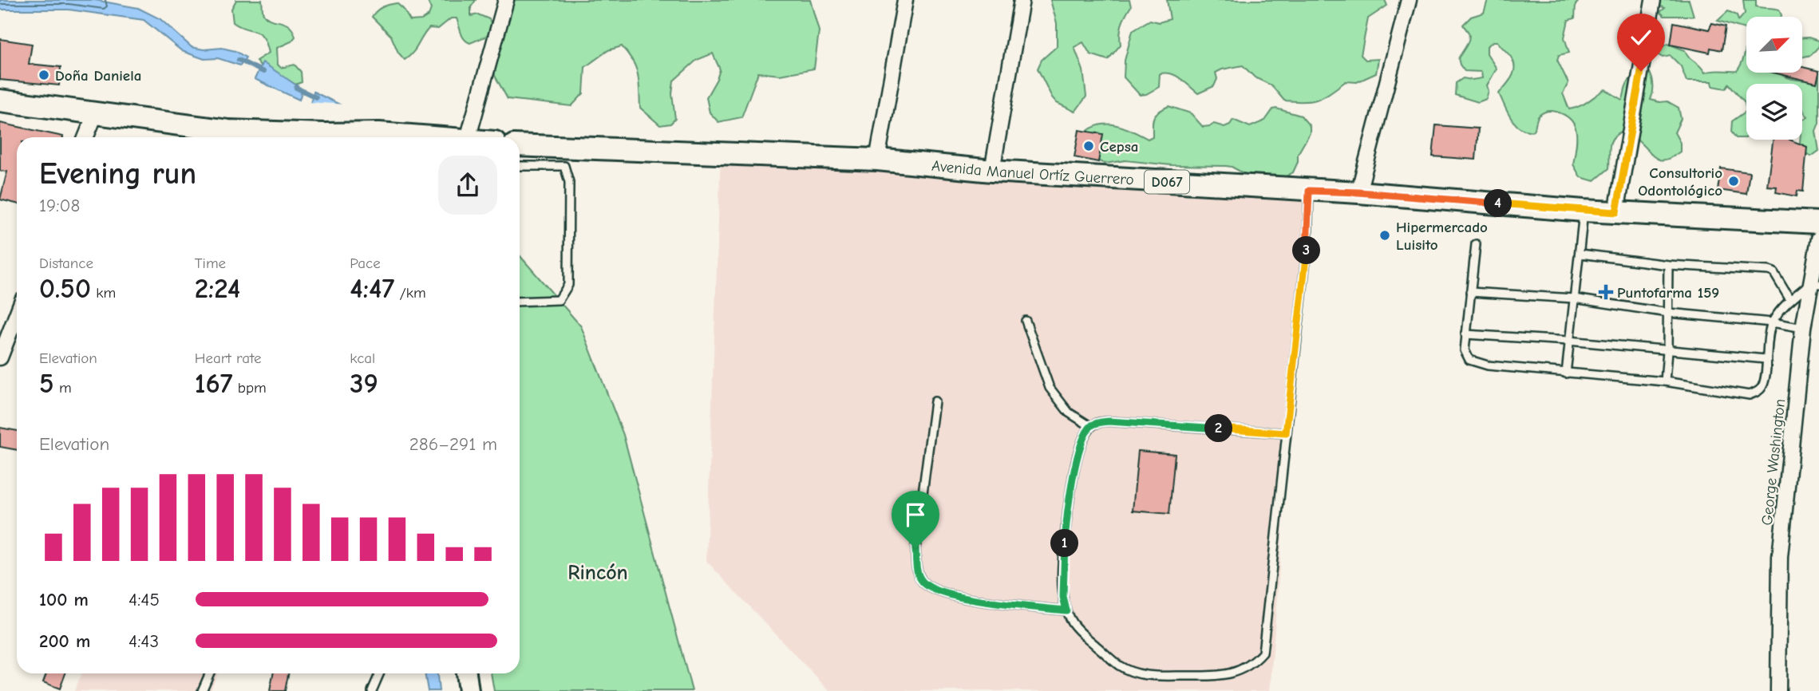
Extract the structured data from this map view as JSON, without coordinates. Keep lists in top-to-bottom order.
{
  "streets": {
    "main road": ["Avenida Manuel Ortíz Guerrero", "D067"],
    "street": ["George Washington"]
  },
  "districts": ["Rincón"],
  "places": {
    "other": [
      "Doña Daniela",
      "Cepsa",
      "Consultorio Odontológico",
      "Hipermercado Luisito"
    ],
    "health": ["Puntofarma 159"]
  },
  "north": "top right",
  "page": {
    "heading": ["Evening run", "19:08"],
    "pins": [
      "4",
      "3",
      "2",
      "1"
    ],
    "stats": [
      ["Distance", "0.50 km"],
      ["Time", "2:24"],
      ["Pace", "4:47 /km"],
      ["Elevation", "5 m"],
      ["Heart rate", "167 bpm"],
      ["kcal", "39"]
    ],
    "chart": ["Elevation", "286–291 m"],
    "list": [
      {
        "name": "100 m",
        "note": "4:45"
      },
      {
        "name": "200 m",
        "note": "4:43"
      }
    ]
  }
}
